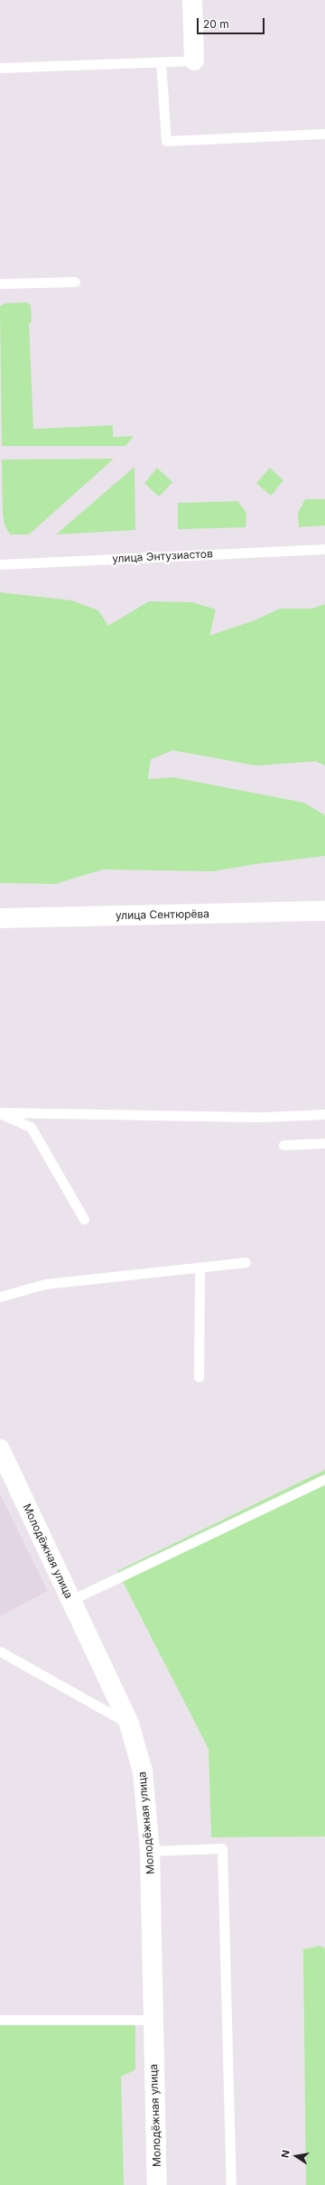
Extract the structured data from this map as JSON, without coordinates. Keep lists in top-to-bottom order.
{
  "streets": {
    "street": ["улица Сентюрёва", "Молодёжная улица"],
    "lane": ["улица Энтузиастов"]
  },
  "scale_bar": "20 m",
  "north": "left"
}
